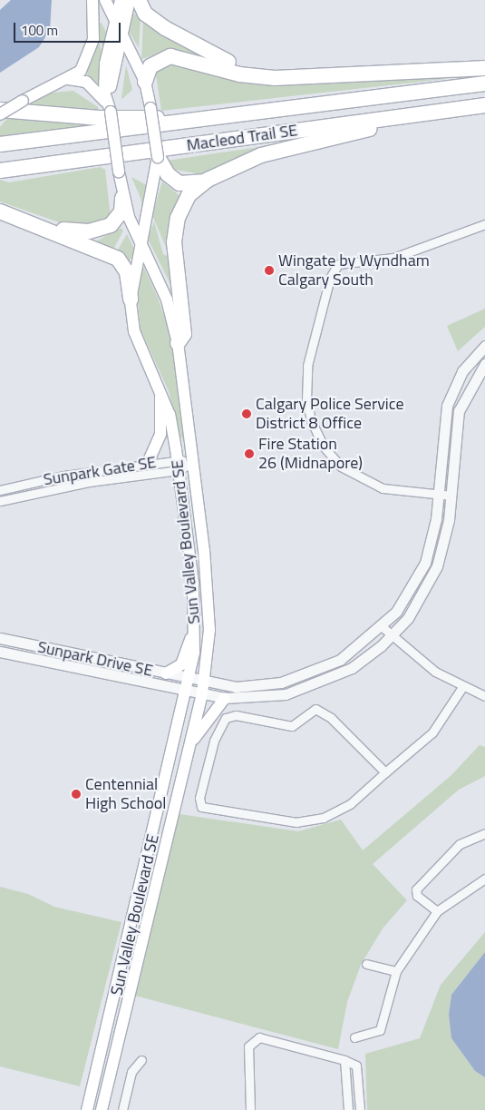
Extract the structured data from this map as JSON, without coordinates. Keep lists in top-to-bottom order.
{
  "streets": {
    "highway": ["Macleod Trail SE"],
    "main road": ["Sun Valley Boulevard SE"],
    "street": ["Sunpark Gate SE", "Sunpark Drive SE"]
  },
  "crossings": [
    ["Sunpark Gate SE", "Sun Valley Boulevard SE"],
    ["Sun Valley Boulevard SE", "Sunpark Drive SE"]
  ],
  "places": [
    "Wingate by Wyndham Calgary South",
    "Calgary Police Service District 8 Office",
    "Fire Station 26 (Midnapore)",
    "Centennial High School"
  ],
  "scale_bar": "100 m"
}
